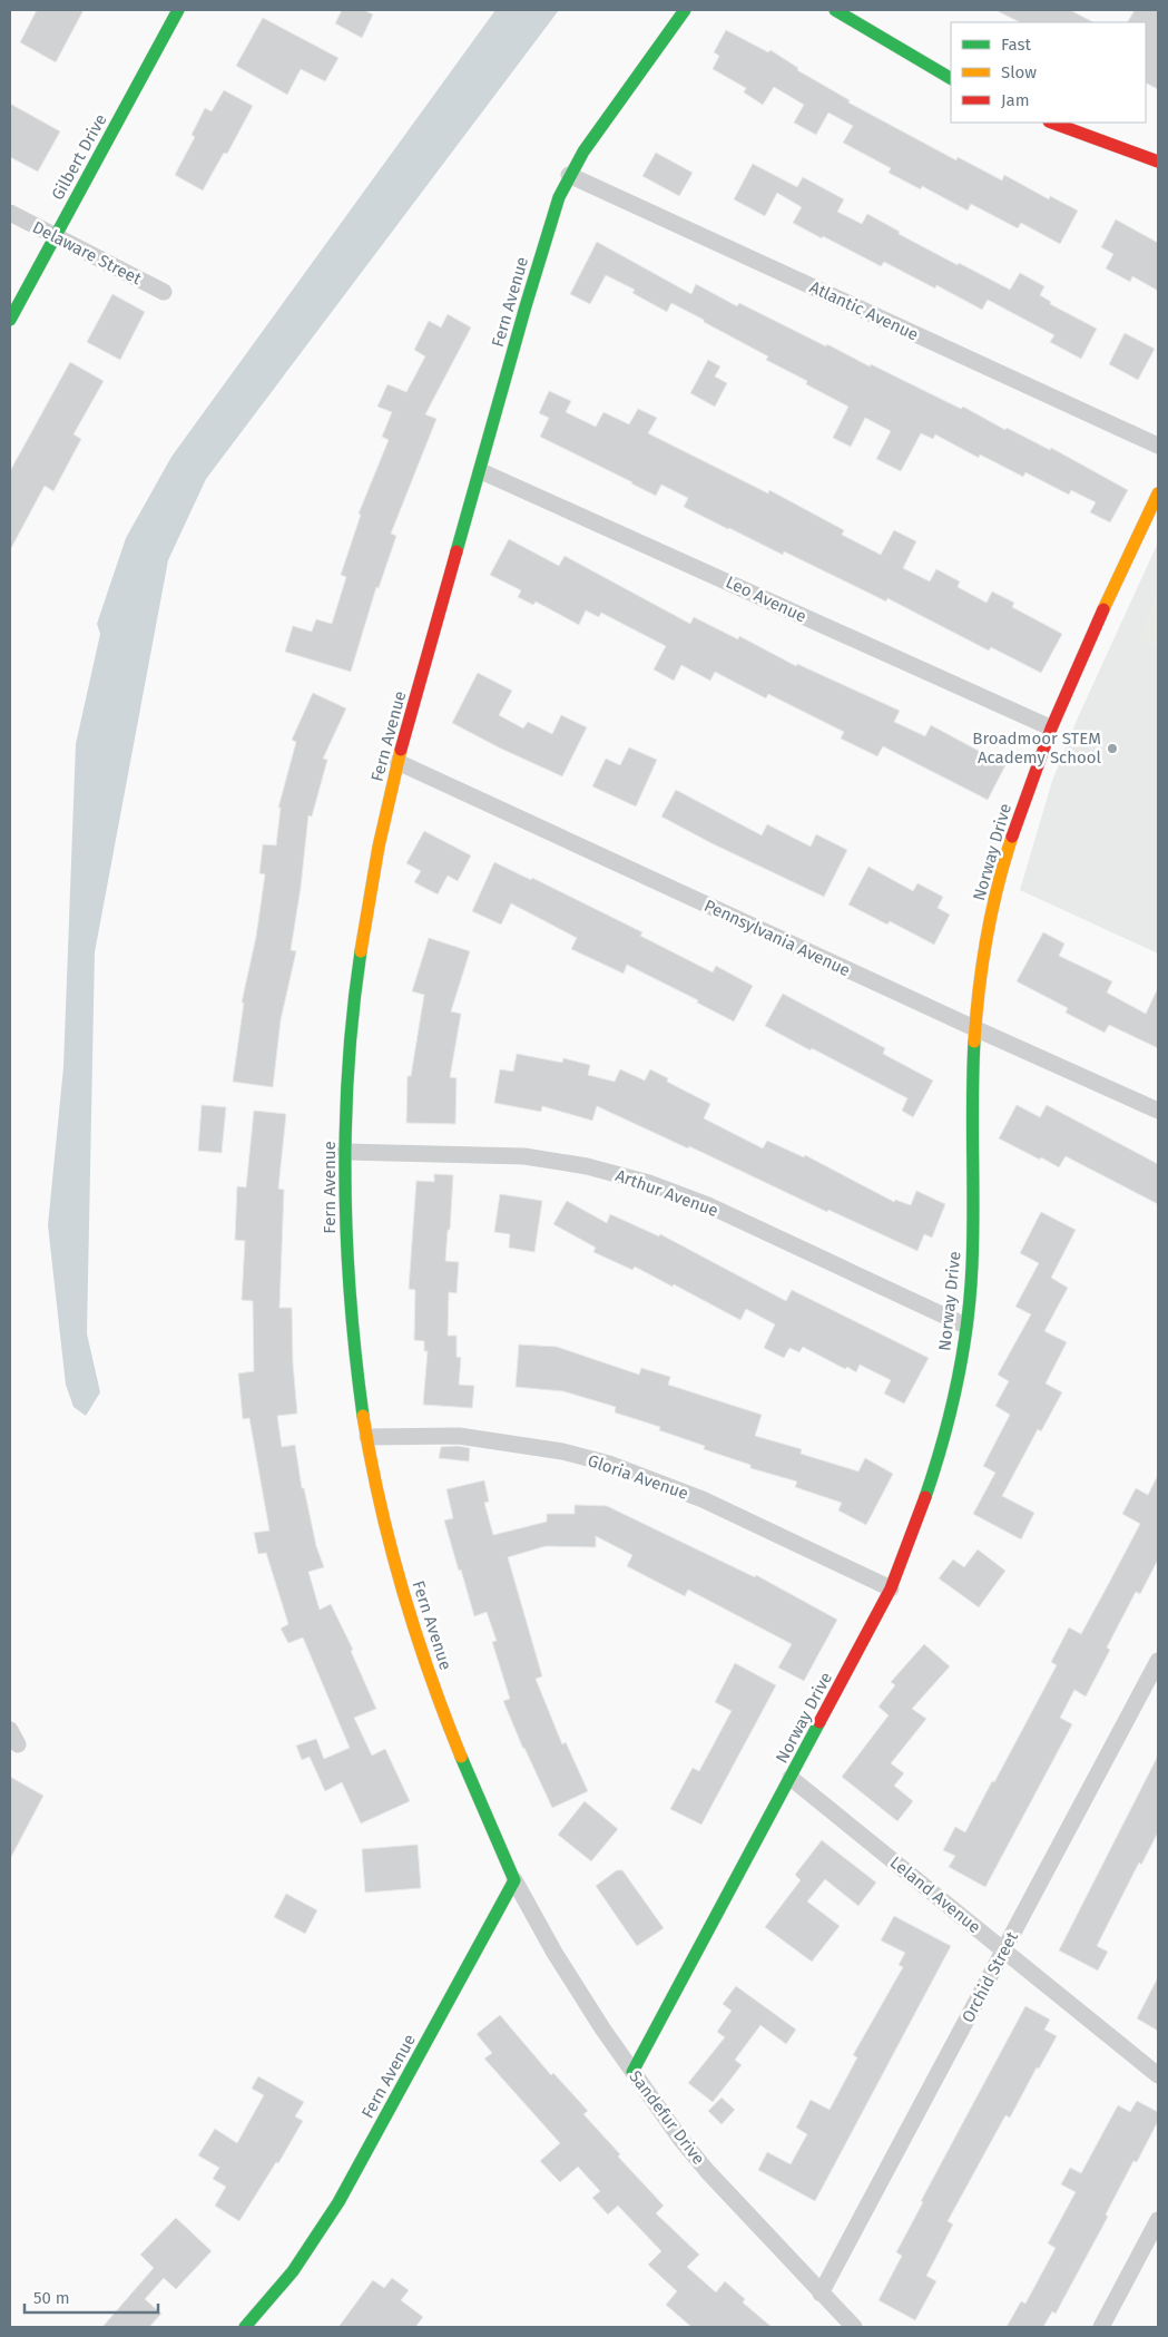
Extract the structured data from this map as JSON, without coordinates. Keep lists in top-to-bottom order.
{
  "streets": {
    "street": [
      "Gilbert Drive",
      "Delaware Street",
      "Fern Avenue",
      "Atlantic Avenue",
      "Leo Avenue",
      "Norway Drive",
      "Pennsylvania Avenue",
      "Arthur Avenue",
      "Gloria Avenue",
      "Leland Avenue",
      "Orchid Street",
      "Sandefur Drive"
    ]
  },
  "crossings": [
    ["Gilbert Drive", "Delaware Street"],
    ["Fern Avenue", "Atlantic Avenue"],
    ["Fern Avenue", "Leo Avenue"],
    ["Fern Avenue", "Pennsylvania Avenue"],
    ["Fern Avenue", "Arthur Avenue"],
    ["Fern Avenue", "Gloria Avenue"],
    ["Fern Avenue", "Sandefur Drive"],
    ["Leo Avenue", "Norway Drive"],
    ["Norway Drive", "Pennsylvania Avenue"],
    ["Norway Drive", "Arthur Avenue"],
    ["Norway Drive", "Gloria Avenue"],
    ["Norway Drive", "Leland Avenue"],
    ["Norway Drive", "Sandefur Drive"],
    ["Leland Avenue", "Orchid Street"],
    ["Orchid Street", "Sandefur Drive"]
  ],
  "places": ["Broadmoor STEM Academy School"],
  "legend": ["Fast", "Slow", "Jam"],
  "scale_bar": "50 m"
}
